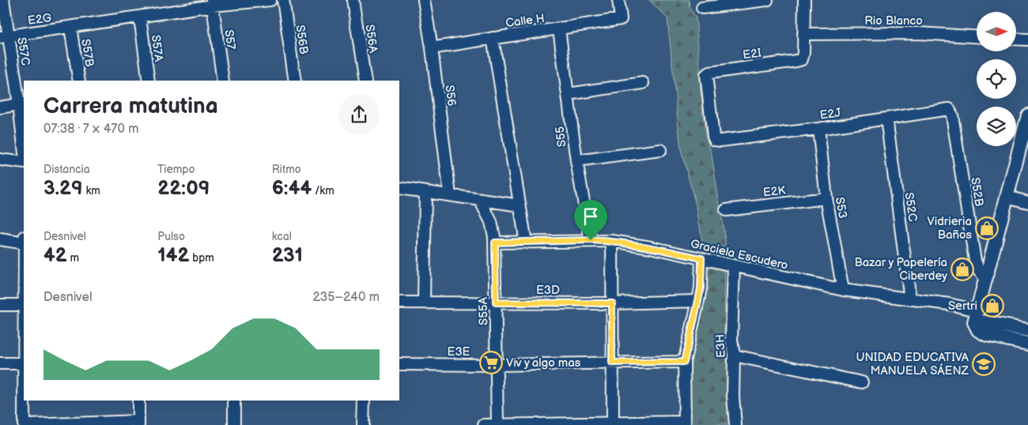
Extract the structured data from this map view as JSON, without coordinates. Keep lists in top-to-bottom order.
{
  "streets": {
    "street": [
      "E2G",
      "Calle H",
      "Rio Blanco",
      "S56A",
      "S57",
      "S56B",
      "S57A",
      "S57C",
      "S57B",
      "E2I",
      "S56",
      "E2J",
      "S55",
      "E2K",
      "S52B",
      "S52C",
      "S53",
      "Graciela Escudero",
      "E3D",
      "S55A",
      "E3H",
      "E3E"
    ]
  },
  "crossings": [
    ["E2G", "S57"],
    ["E2G", "S57A"],
    ["E2G", "S57C"],
    ["E2G", "S57B"],
    ["Calle H", "S56"],
    ["Calle H", "S55"],
    ["Rio Blanco", "E2I"],
    ["E2I", "E2J"],
    ["E2J", "S52B"],
    ["E2J", "S52C"],
    ["E2J", "S53"],
    ["S55", "Graciela Escudero"],
    ["E2K", "S53"],
    ["S52C", "Graciela Escudero"],
    ["S53", "Graciela Escudero"],
    ["Graciela Escudero", "S55A"],
    ["Graciela Escudero", "E3H"],
    ["E3D", "S55A"],
    ["S55A", "E3E"]
  ],
  "places": {
    "shop": ["Vidrieria Baños", "Bazar y Papelería Ciberdey", "Sertri"],
    "supermarket": ["Viv y algo mas"],
    "school or university": ["UNIDAD EDUCATIVA MANUELA SÁENZ"]
  },
  "north": "right",
  "page": {
    "heading": ["Carrera matutina", "07:38 · 7 × 470 m"],
    "stats": [
      ["Distancia", "3.29 km"],
      ["Tiempo", "22:09"],
      ["Ritmo", "6:44 /km"],
      ["Desnivel", "42 m"],
      ["Pulso", "142 bpm"],
      ["kcal", "231"]
    ],
    "chart": ["Desnivel", "235–240 m"]
  }
}
